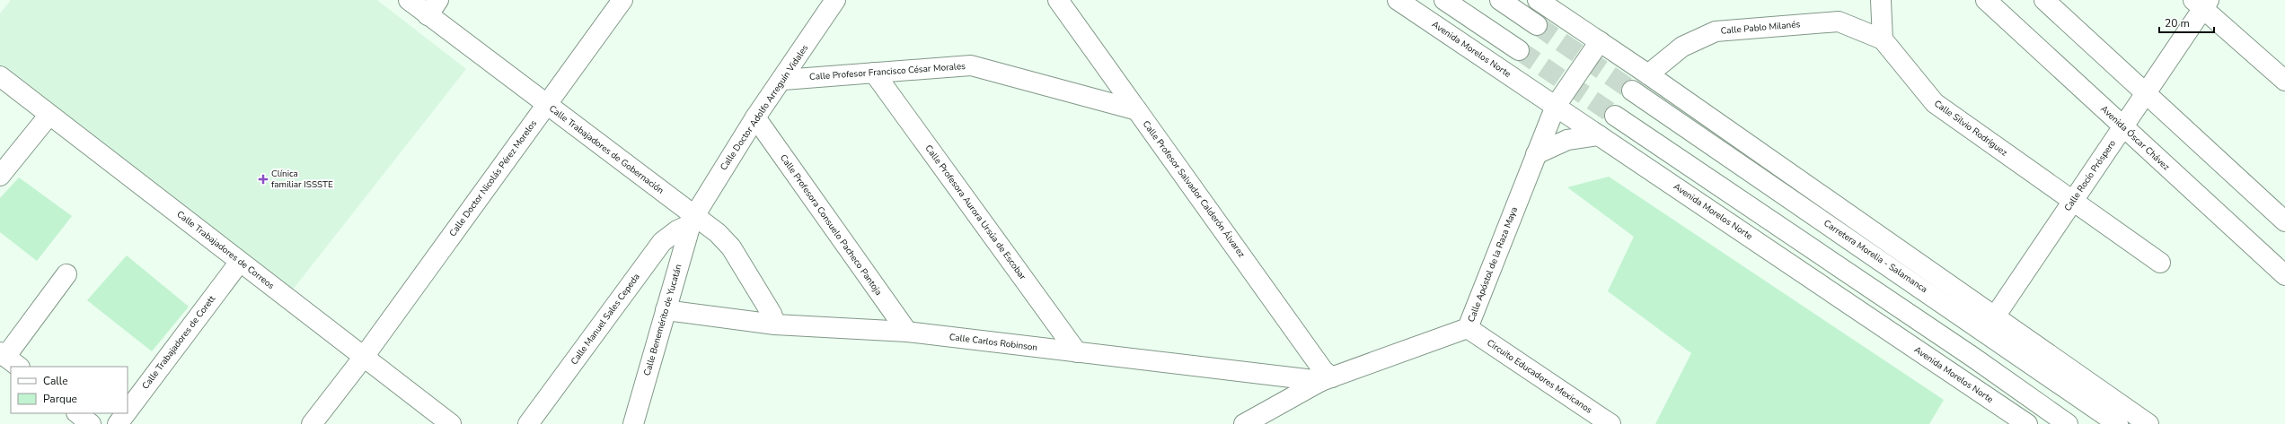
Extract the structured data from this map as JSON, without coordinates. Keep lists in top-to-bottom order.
{
  "streets": {
    "main road": [
      "Calle Pablo Milanés",
      "Avenida Morelos Norte",
      "Calle Profesor Francisco César Morales",
      "Calle Doctor Adolfo Arreguín Vidales",
      "Calle Silvio Rodríguez",
      "Avenida Óscar Chávez",
      "Calle Trabajadores de Gobernación",
      "Calle Rocío Próspero",
      "Calle Doctor Nicolás Pérez Morelos",
      "Calle Profesor Salvador Calderón Álvarez",
      "Calle Profesora Aurora Ursúa de Escobar",
      "Calle Profesora Consuelo Pacheco Pantoja",
      "Calle Trabajadores de Correos",
      "Carretera Morelia - Salamanca",
      "Calle Apóstol de la Raza Maya",
      "Calle Manuel Sales Cepeda",
      "Calle Benemérito de Yucatán",
      "Calle Trabajadores de Corett",
      "Calle Carlos Robinson",
      "Circuito Educadores Mexicanos"
    ]
  },
  "crossings": [
    ["Calle Pablo Milanés", "Calle Silvio Rodríguez"],
    ["Avenida Morelos Norte", "Calle Apóstol de la Raza Maya"],
    ["Calle Profesor Francisco César Morales", "Calle Doctor Adolfo Arreguín Vidales"],
    ["Calle Profesor Francisco César Morales", "Calle Profesor Salvador Calderón Álvarez"],
    ["Calle Profesor Francisco César Morales", "Calle Profesora Aurora Ursúa de Escobar"],
    ["Calle Doctor Adolfo Arreguín Vidales", "Calle Trabajadores de Gobernación"],
    ["Calle Doctor Adolfo Arreguín Vidales", "Calle Profesora Consuelo Pacheco Pantoja"],
    ["Calle Doctor Adolfo Arreguín Vidales", "Calle Manuel Sales Cepeda"],
    ["Calle Doctor Adolfo Arreguín Vidales", "Calle Benemérito de Yucatán"],
    ["Calle Silvio Rodríguez", "Calle Rocío Próspero"],
    ["Avenida Óscar Chávez", "Calle Rocío Próspero"],
    ["Calle Trabajadores de Gobernación", "Calle Doctor Nicolás Pérez Morelos"],
    ["Calle Trabajadores de Gobernación", "Calle Manuel Sales Cepeda"],
    ["Calle Trabajadores de Gobernación", "Calle Benemérito de Yucatán"],
    ["Calle Trabajadores de Gobernación", "Calle Carlos Robinson"],
    ["Calle Doctor Nicolás Pérez Morelos", "Calle Trabajadores de Correos"],
    ["Calle Profesor Salvador Calderón Álvarez", "Calle Apóstol de la Raza Maya"],
    ["Calle Profesor Salvador Calderón Álvarez", "Calle Carlos Robinson"],
    ["Calle Profesora Aurora Ursúa de Escobar", "Calle Carlos Robinson"],
    ["Calle Profesora Consuelo Pacheco Pantoja", "Calle Carlos Robinson"],
    ["Calle Trabajadores de Correos", "Calle Trabajadores de Corett"],
    ["Calle Apóstol de la Raza Maya", "Calle Carlos Robinson"],
    ["Calle Apóstol de la Raza Maya", "Circuito Educadores Mexicanos"],
    ["Calle Manuel Sales Cepeda", "Calle Benemérito de Yucatán"],
    ["Calle Benemérito de Yucatán", "Calle Carlos Robinson"]
  ],
  "places": {
    "health": ["Clínica familiar ISSSTE"]
  },
  "legend": ["Calle", "Parque"],
  "scale_bar": "20 m"
}
